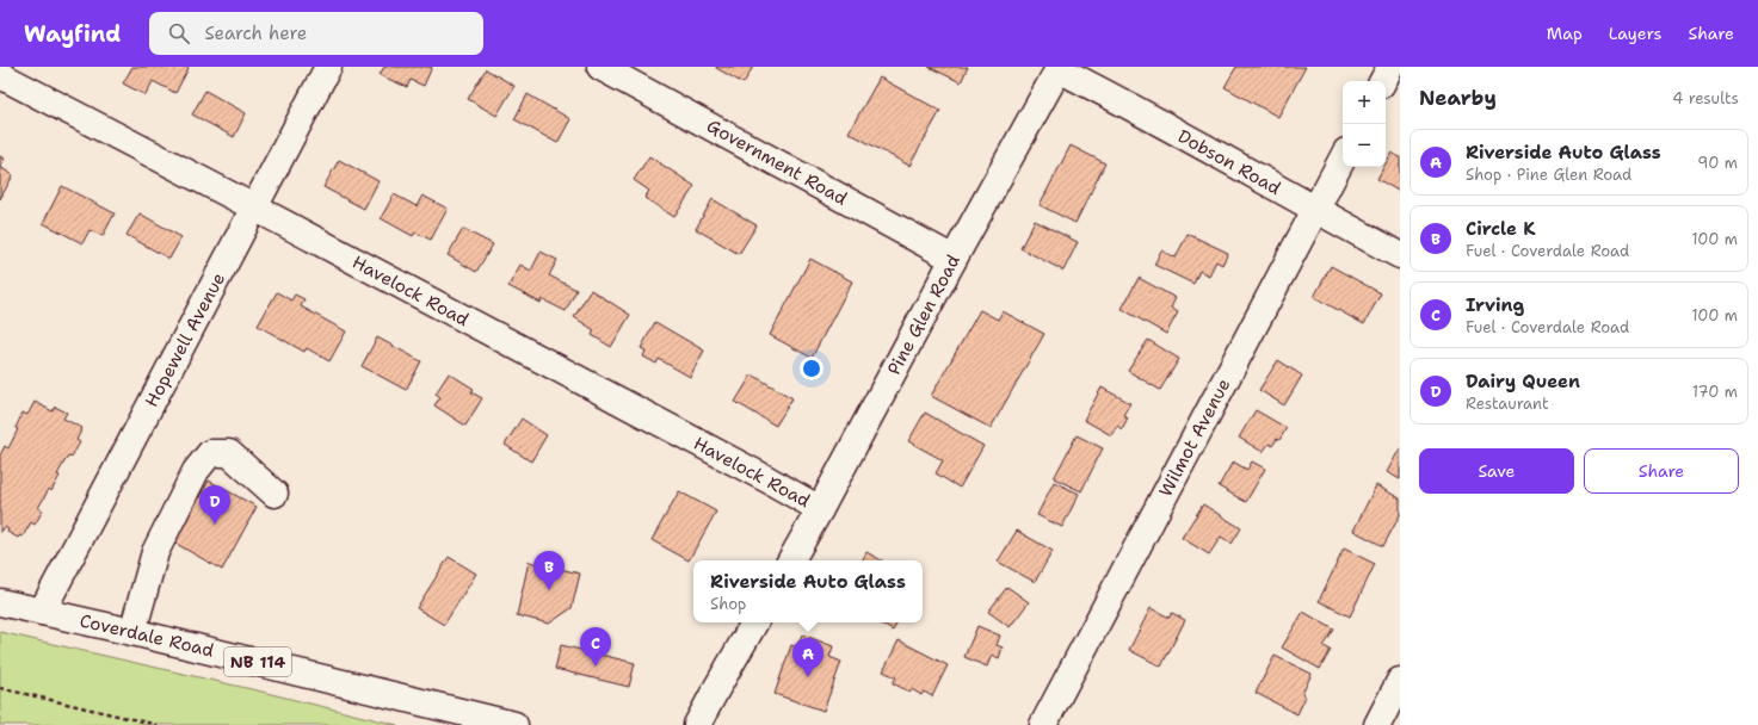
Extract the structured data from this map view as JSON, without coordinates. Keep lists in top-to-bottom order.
{
  "streets": {
    "street": [
      "Government Road",
      "Dobson Road",
      "Havelock Road",
      "Pine Glen Road",
      "Hopewell Avenue",
      "Wilmot Avenue",
      "Coverdale Road",
      "NB 114"
    ]
  },
  "crossings": [
    ["Government Road", "Pine Glen Road"],
    ["Dobson Road", "Pine Glen Road"],
    ["Dobson Road", "Wilmot Avenue"],
    ["Havelock Road", "Pine Glen Road"],
    ["Havelock Road", "Hopewell Avenue"],
    ["Hopewell Avenue", "Coverdale Road"]
  ],
  "page": {
    "header": "Wayfind",
    "search": "Search here",
    "nav": ["Map", "Layers", "Share"],
    "heading": ["Nearby", "4 results"],
    "map_buttons": ["+", "−"],
    "list": [
      {
        "mark": "A",
        "name": "Riverside Auto Glass",
        "note": "Shop · Pine Glen Road",
        "value": "90 m"
      },
      {
        "mark": "B",
        "name": "Circle K",
        "note": "Fuel · Coverdale Road",
        "value": "100 m"
      },
      {
        "mark": "C",
        "name": "Irving",
        "note": "Fuel · Coverdale Road",
        "value": "100 m"
      },
      {
        "mark": "D",
        "name": "Dairy Queen",
        "note": "Restaurant",
        "value": "170 m"
      }
    ],
    "buttons": ["Save", "Share"],
    "pins": [
      "D",
      "B",
      "C",
      "A"
    ],
    "popup": ["Riverside Auto Glass", "Shop"]
  }
}
